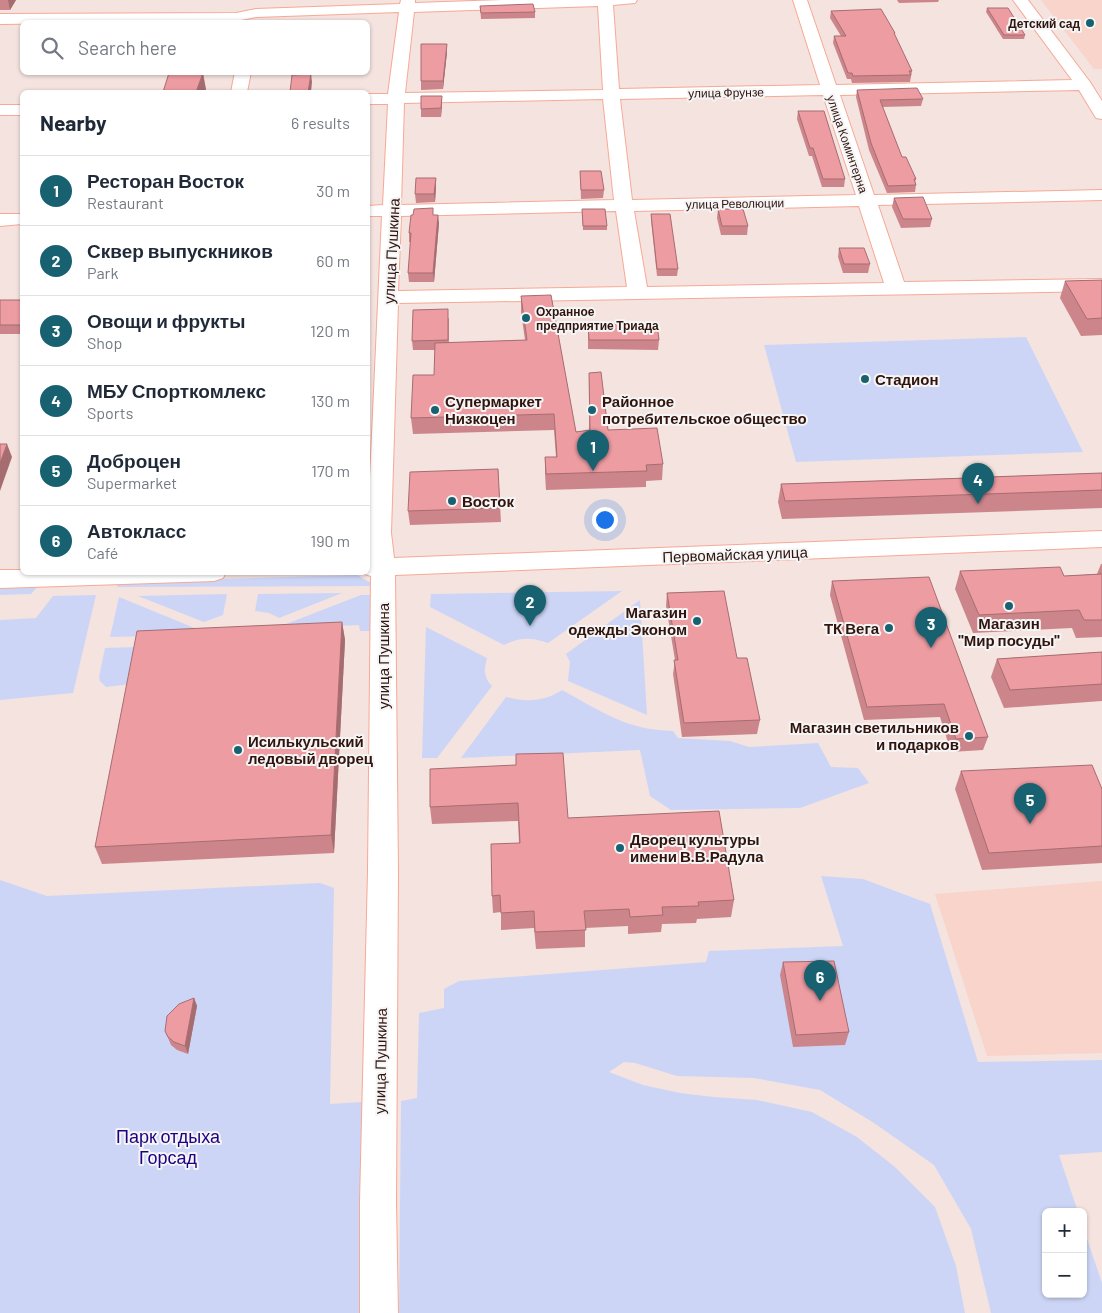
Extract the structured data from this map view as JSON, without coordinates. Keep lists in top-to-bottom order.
{
  "streets": {
    "street": [
      "улица Фрунзе",
      "улица Коминтерна",
      "улица Революции",
      "улица Пушкина",
      "Первомайская улица"
    ]
  },
  "crossings": [
    ["улица Фрунзе", "улица Коминтерна"],
    ["улица Фрунзе", "улица Пушкина"],
    ["улица Коминтерна", "улица Революции"],
    ["улица Революции", "улица Пушкина"],
    ["улица Пушкина", "Первомайская улица"]
  ],
  "parks": ["Парк отдыха Горсад"],
  "places": [
    "Детский сад",
    "Охранное предприятие Триада",
    "Стадион",
    "Супермаркет Низкоцен",
    "Районное потребительское общество",
    "Восток",
    "Магазин \"Мир посуды\"",
    "Магазин одежды Эконом",
    "ТК Вега",
    "Магазин светильников и подарков",
    "Исилькульский ледовый дворец",
    "Дворец культуры имени В.В.Радула"
  ],
  "page": {
    "search": "Search here",
    "heading": ["Nearby", "6 results"],
    "list": [
      {
        "mark": "1",
        "name": "Ресторан Восток",
        "note": "Restaurant",
        "value": "30 m"
      },
      {
        "mark": "2",
        "name": "Сквер выпускников",
        "note": "Park",
        "value": "60 m"
      },
      {
        "mark": "3",
        "name": "Овощи и фрукты",
        "note": "Shop",
        "value": "120 m"
      },
      {
        "mark": "4",
        "name": "МБУ Спорткомлекс",
        "note": "Sports",
        "value": "130 m"
      },
      {
        "mark": "5",
        "name": "Доброцен",
        "note": "Supermarket",
        "value": "170 m"
      },
      {
        "mark": "6",
        "name": "Автокласс",
        "note": "Café",
        "value": "190 m"
      }
    ],
    "pins": [
      "1",
      "4",
      "2",
      "3",
      "5",
      "6"
    ],
    "map_buttons": ["+", "−"]
  }
}
